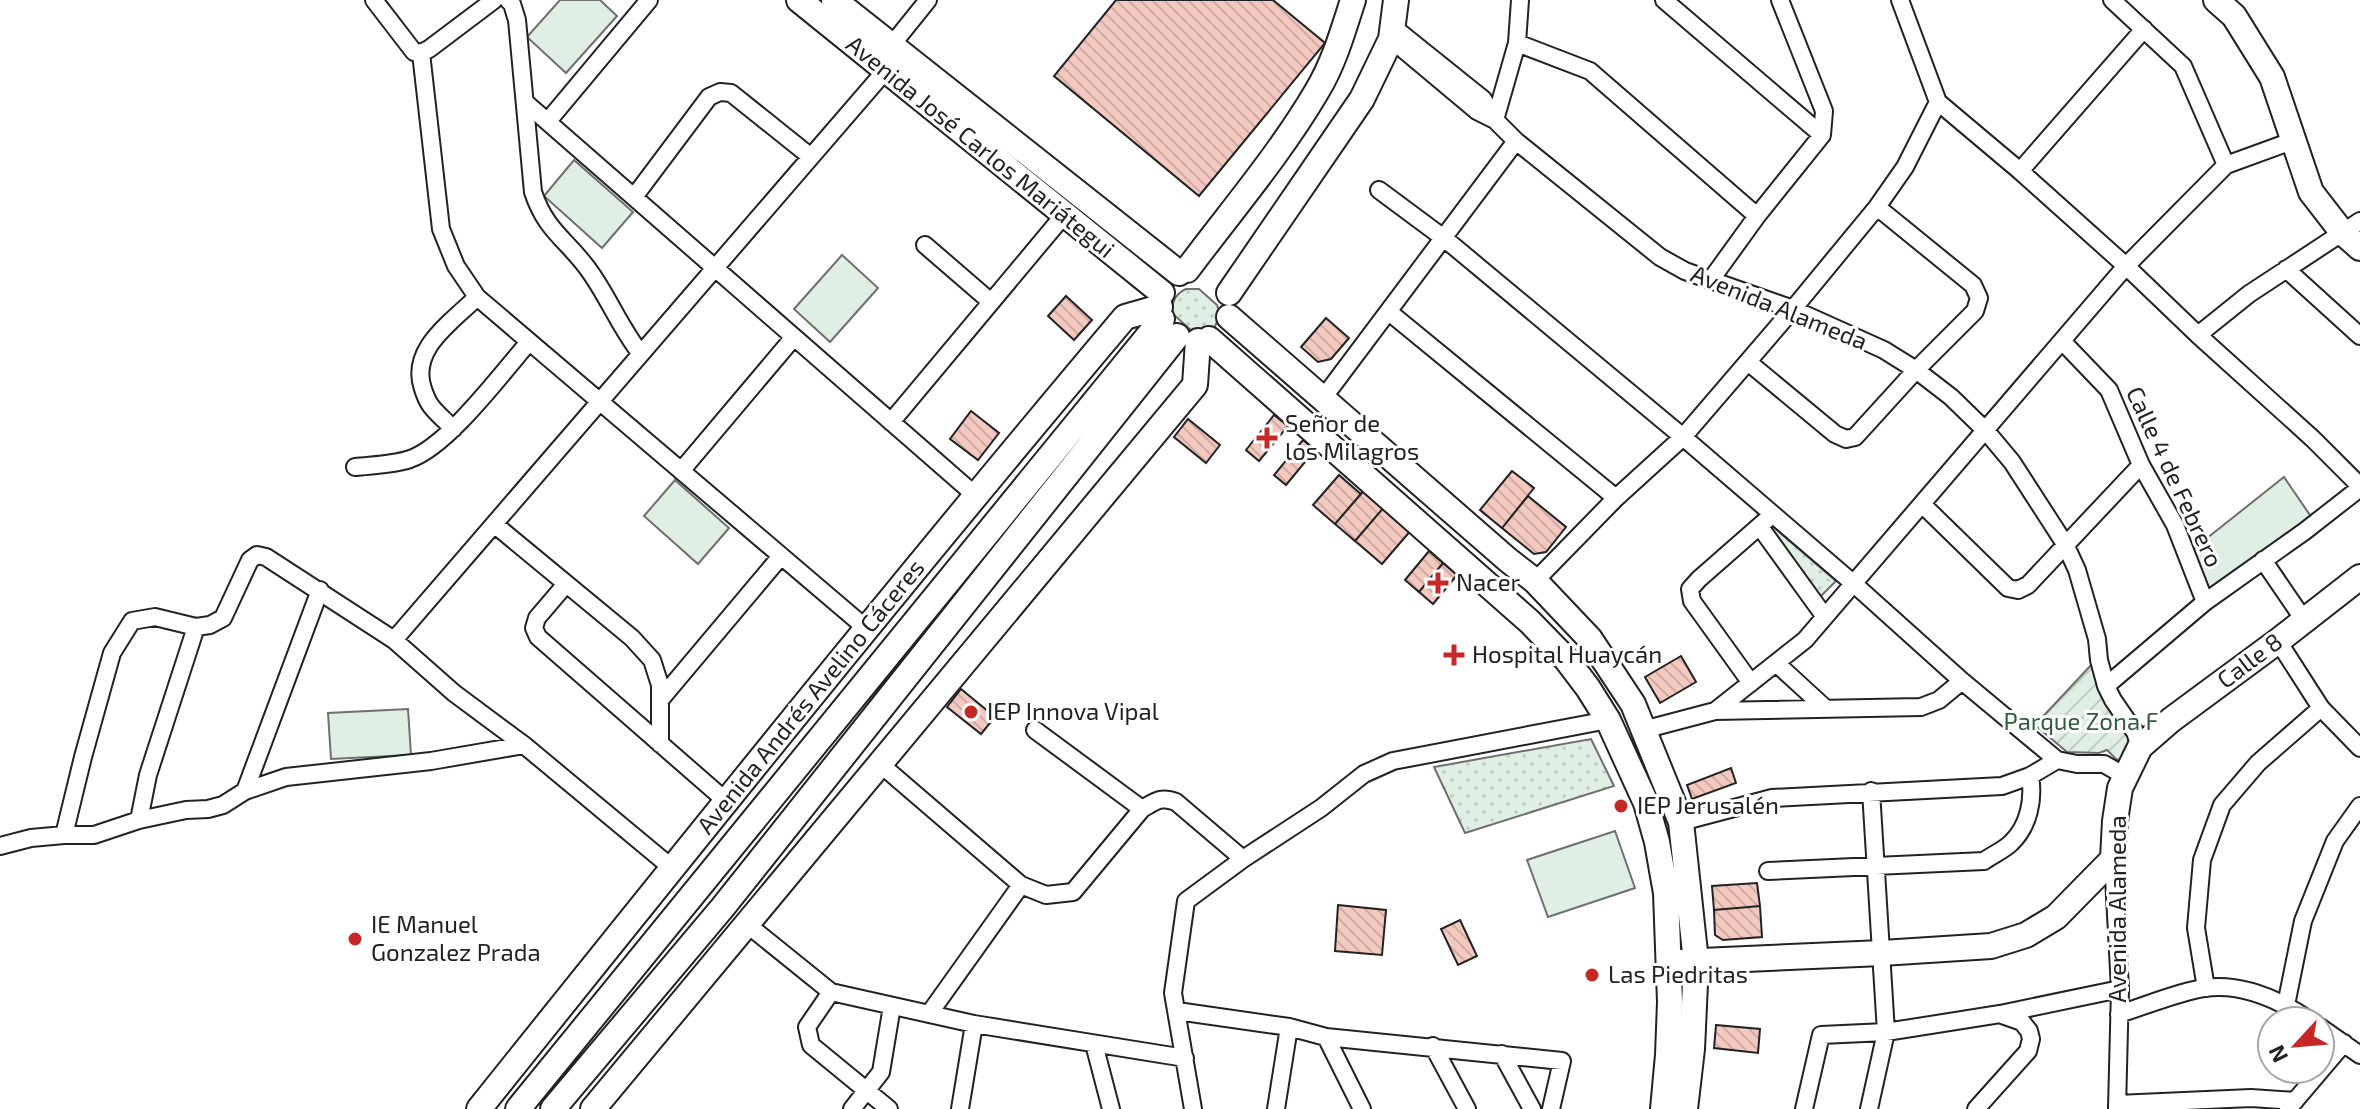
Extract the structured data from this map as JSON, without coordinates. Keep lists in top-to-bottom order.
{
  "streets": {
    "street": [
      "Avenida José Carlos Mariátegui",
      "Avenida Alameda",
      "Calle 4 de Febrero",
      "Calle 8",
      "Avenida Andrés Avelino Cáceres"
    ]
  },
  "crossings": [
    ["Avenida José Carlos Mariátegui", "Avenida Andrés Avelino Cáceres"],
    ["Avenida Alameda", "Calle 8"]
  ],
  "parks": ["Parque Zona F"],
  "places": {
    "health": ["Señor de los Milagros", "Nacer", "Hospital Huaycán"],
    "other": [
      "IEP Innova Vipal",
      "IEP Jerusalén",
      "IE Manuel Gonzalez Prada",
      "Las Piedritas"
    ]
  },
  "north": "bottom left"
}
